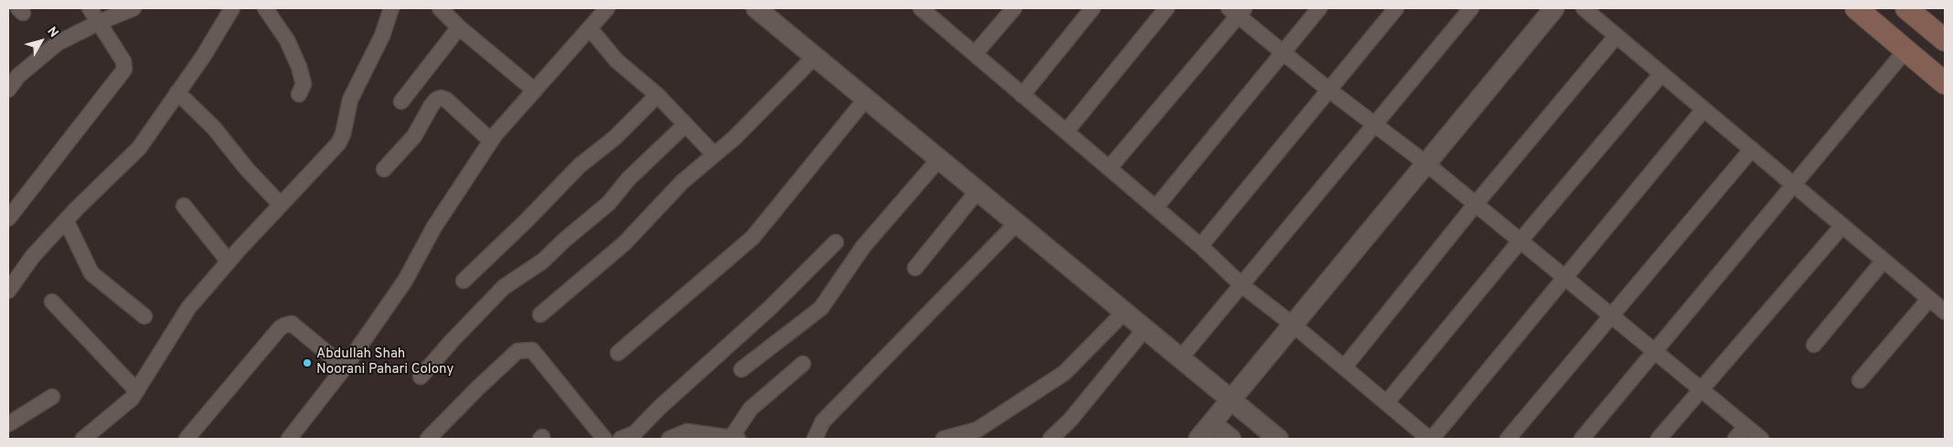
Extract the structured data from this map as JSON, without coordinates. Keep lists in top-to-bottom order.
{
  "places": ["Abdullah Shah Noorani Pahari Colony"],
  "north": "top right"
}
